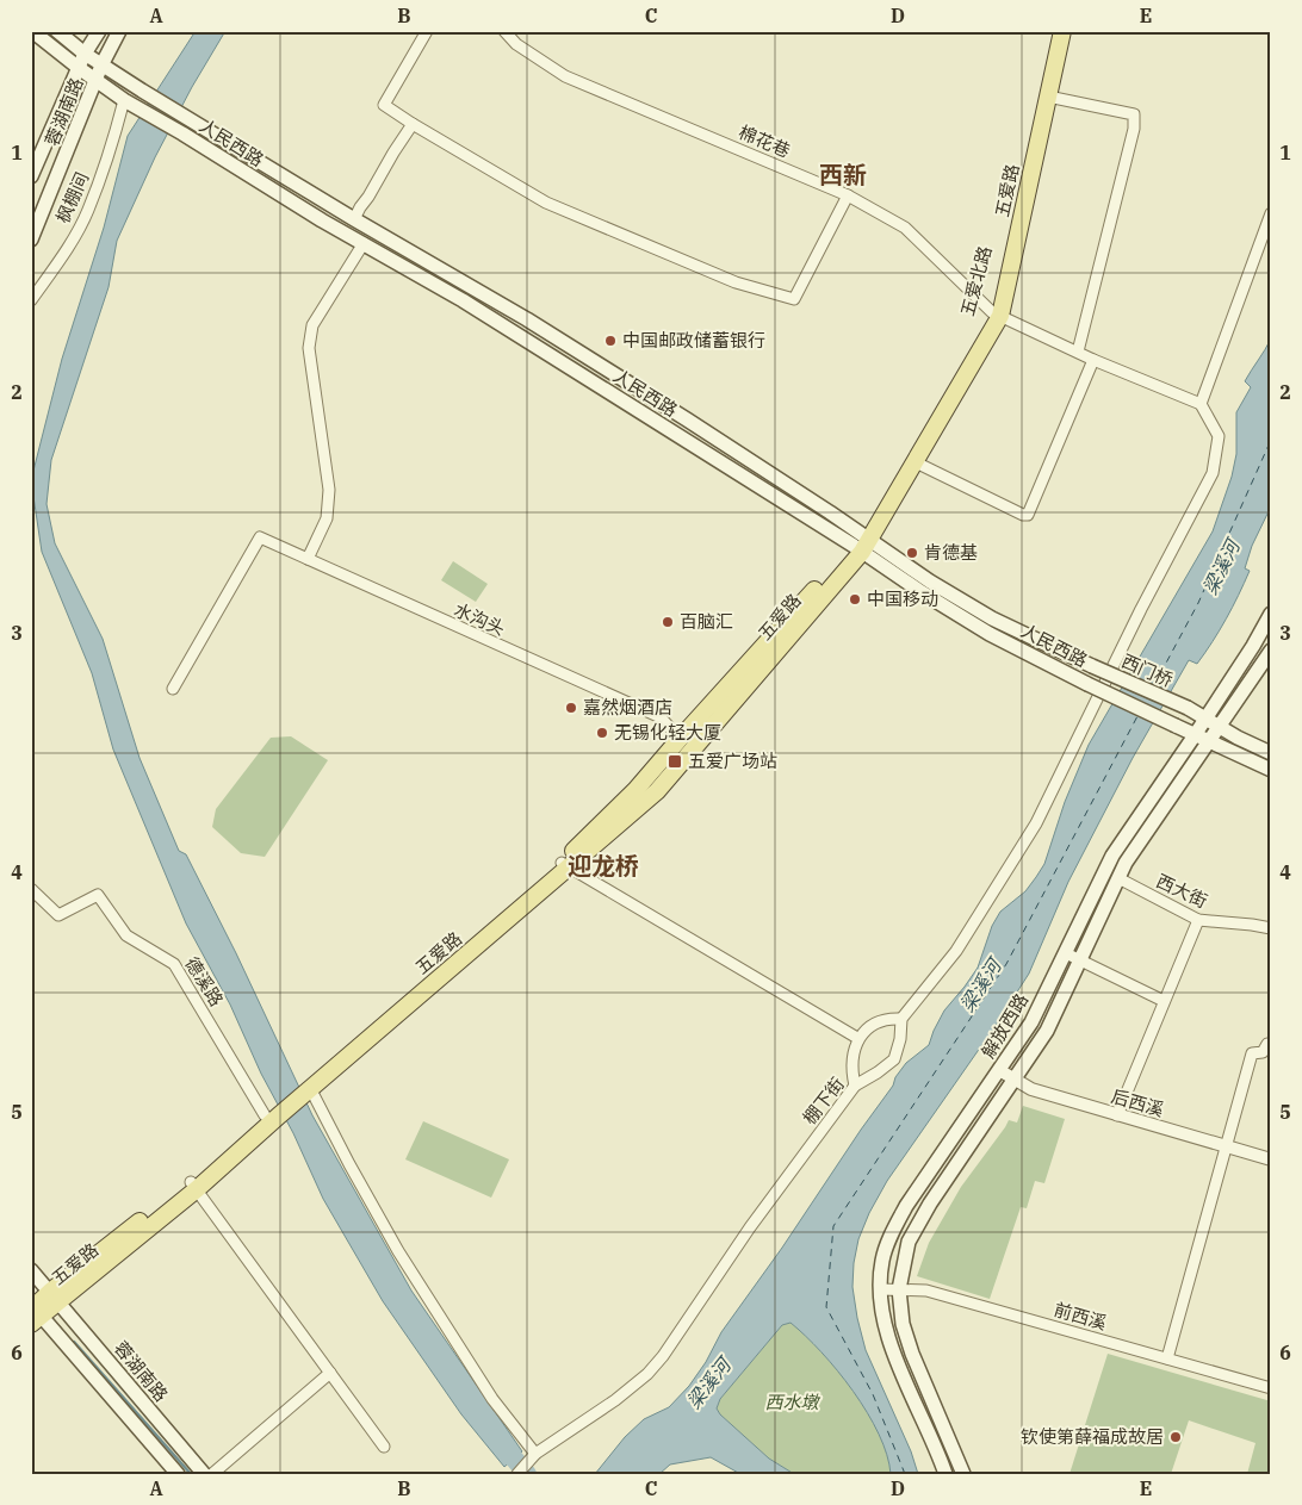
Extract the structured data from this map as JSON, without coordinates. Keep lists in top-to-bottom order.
{
  "streets": {
    "main road": [
      "蓉湖南路",
      "人民西路",
      "五爱路",
      "五爱北路",
      "西门桥",
      "解放西路"
    ],
    "street": [
      "棉花巷",
      "枫棚间",
      "水沟头",
      "西大街",
      "德溪路",
      "棚下街",
      "后西溪",
      "前西溪"
    ]
  },
  "crossings": [
    ["蓉湖南路", "人民西路"],
    ["蓉湖南路", "五爱路"],
    ["棉花巷", "五爱路"],
    ["棉花巷", "五爱北路"],
    ["人民西路", "五爱路"],
    ["人民西路", "枫棚间"],
    ["人民西路", "五爱北路"],
    ["人民西路", "西门桥"],
    ["五爱路", "五爱北路"],
    ["五爱路", "水沟头"],
    ["五爱路", "德溪路"],
    ["西门桥", "解放西路"],
    ["西大街", "解放西路"],
    ["解放西路", "后西溪"],
    ["解放西路", "前西溪"]
  ],
  "districts": ["西新", "迎龙桥"],
  "water": ["梁溪河"],
  "parks": ["西水墩"],
  "places": {
    "other": [
      "中国邮政储蓄银行",
      "肯德基",
      "中国移动",
      "百脑汇",
      "嘉然烟酒店",
      "无锡化轻大厦",
      "钦使第薛福成故居"
    ],
    "transit": ["五爱广场站"]
  },
  "grid": {
    "columns": [
      "A",
      "B",
      "C",
      "D",
      "E"
    ],
    "rows": [
      "1",
      "2",
      "3",
      "4",
      "5",
      "6"
    ]
  }
}
